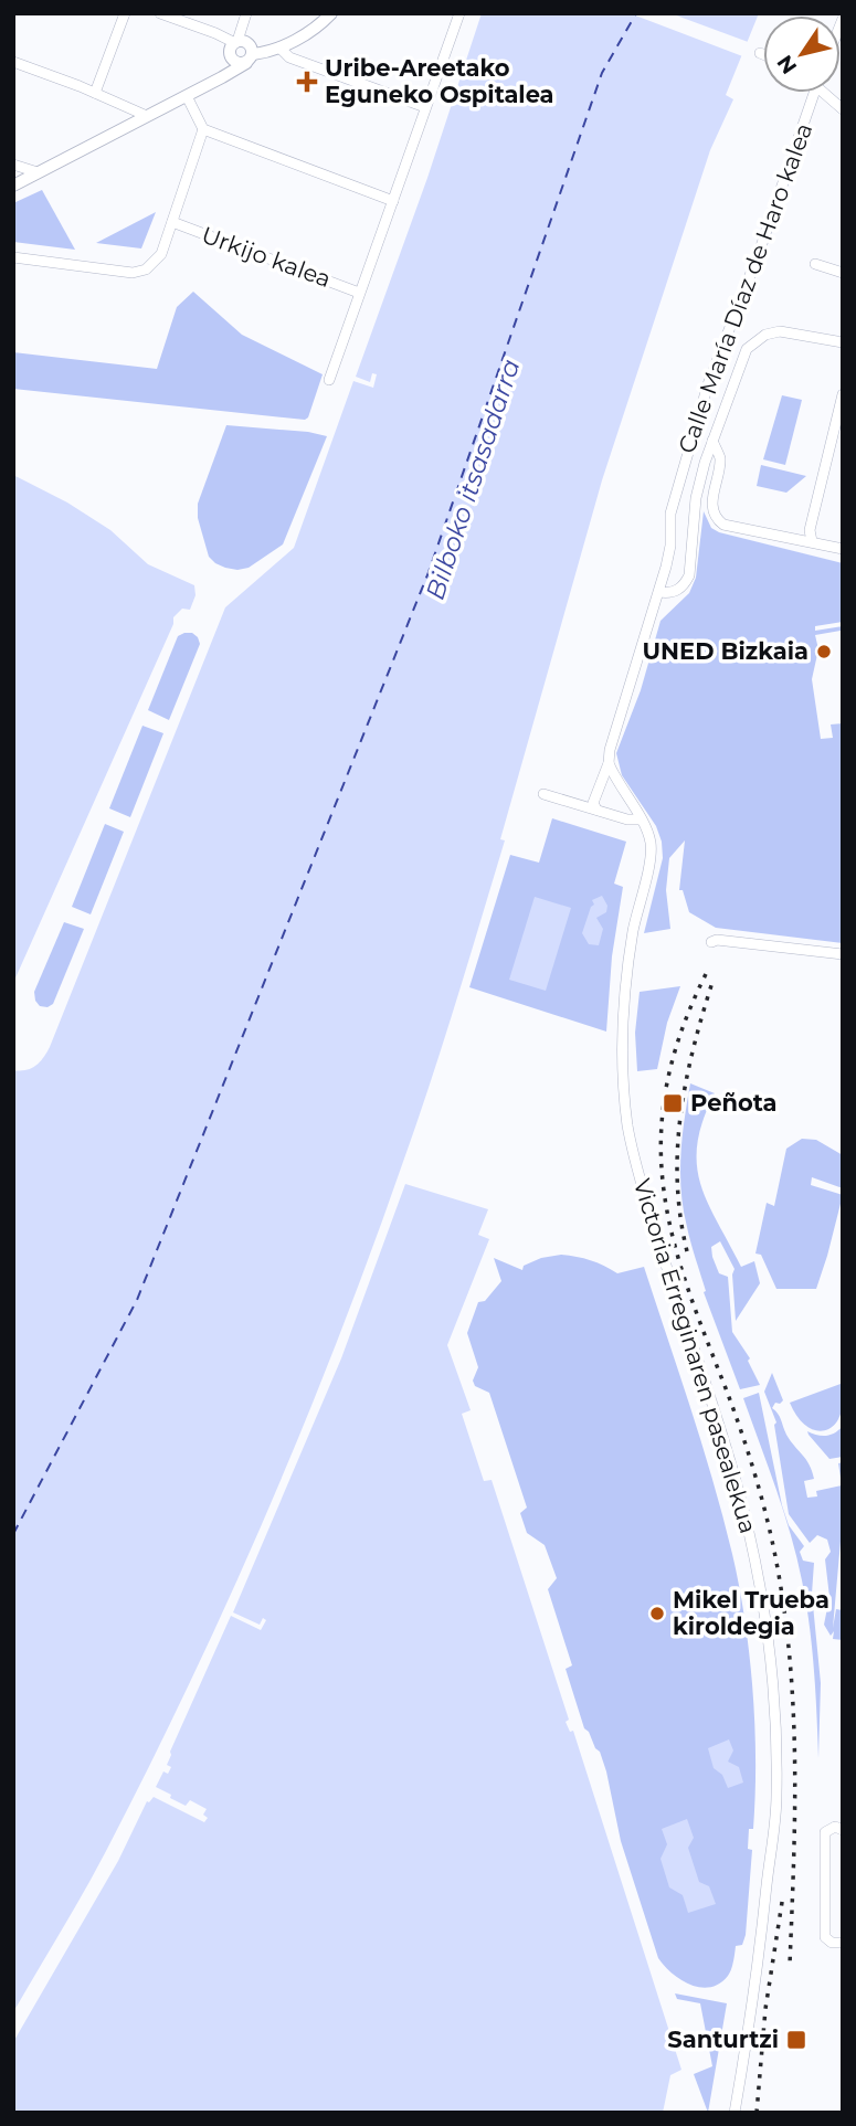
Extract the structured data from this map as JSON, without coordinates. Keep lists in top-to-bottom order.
{
  "streets": {
    "street": ["Urkijo kalea", "Calle María Díaz de Haro kalea", "Victoria Erreginaren pasealekua"]
  },
  "water": ["Bilboko itsasadarra"],
  "places": {
    "health": ["Uribe-Areetako Eguneko Ospitalea"],
    "other": ["UNED Bizkaia", "Mikel Trueba kiroldegia"],
    "transit": ["Peñota", "Santurtzi"]
  },
  "north": "bottom left"
}
